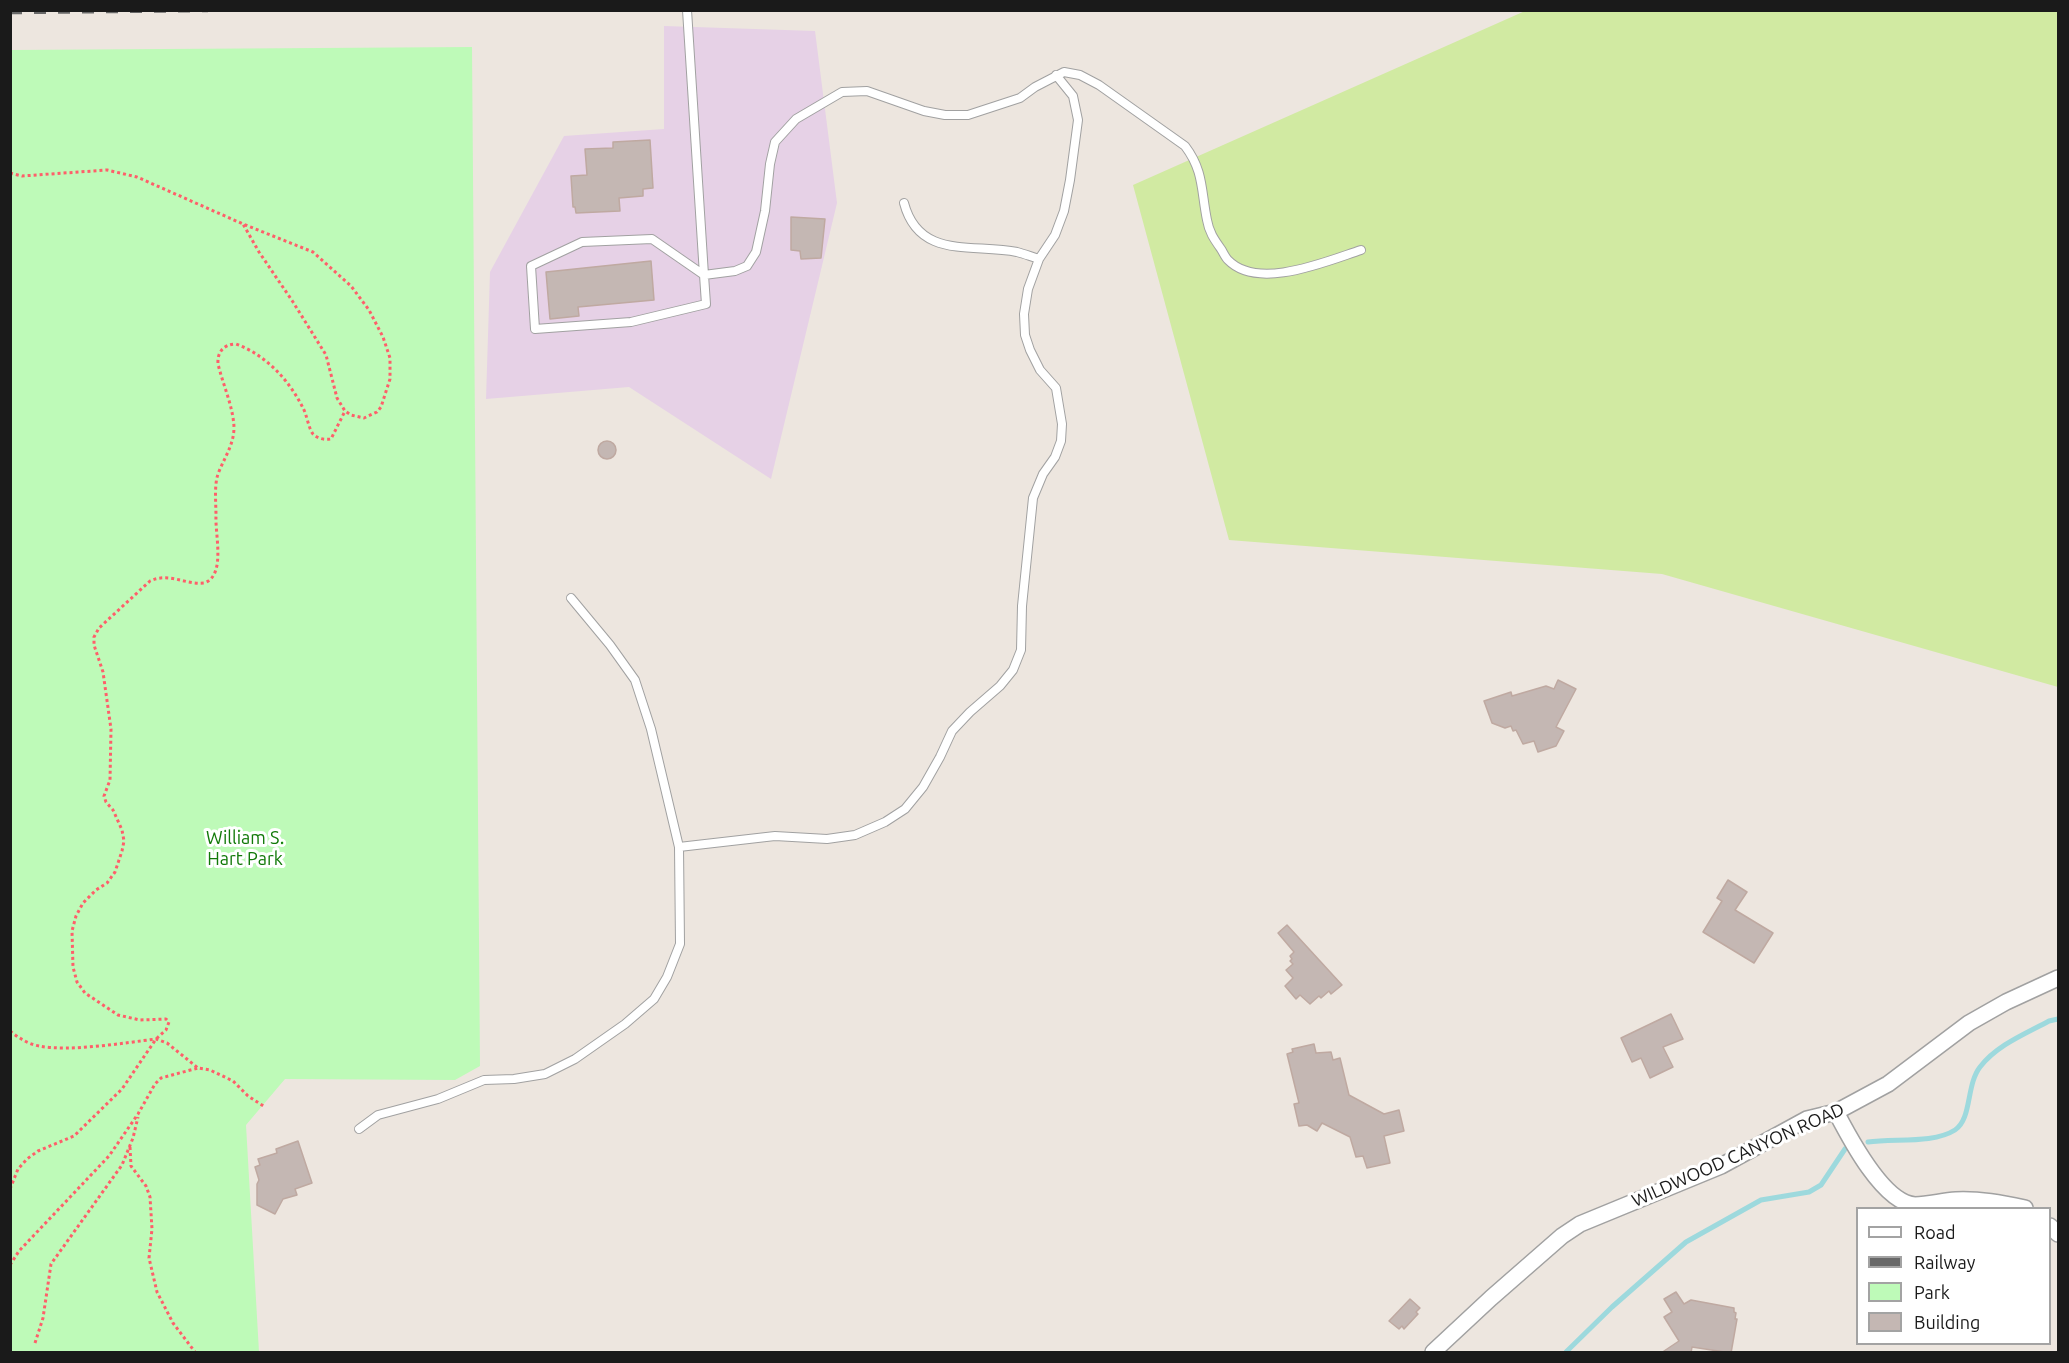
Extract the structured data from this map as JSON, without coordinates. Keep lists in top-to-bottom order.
{
  "streets": {
    "street": ["WILDWOOD CANYON ROAD"]
  },
  "parks": ["William S. Hart Park"],
  "legend": [
    "Road",
    "Railway",
    "Park",
    "Building"
  ]
}
